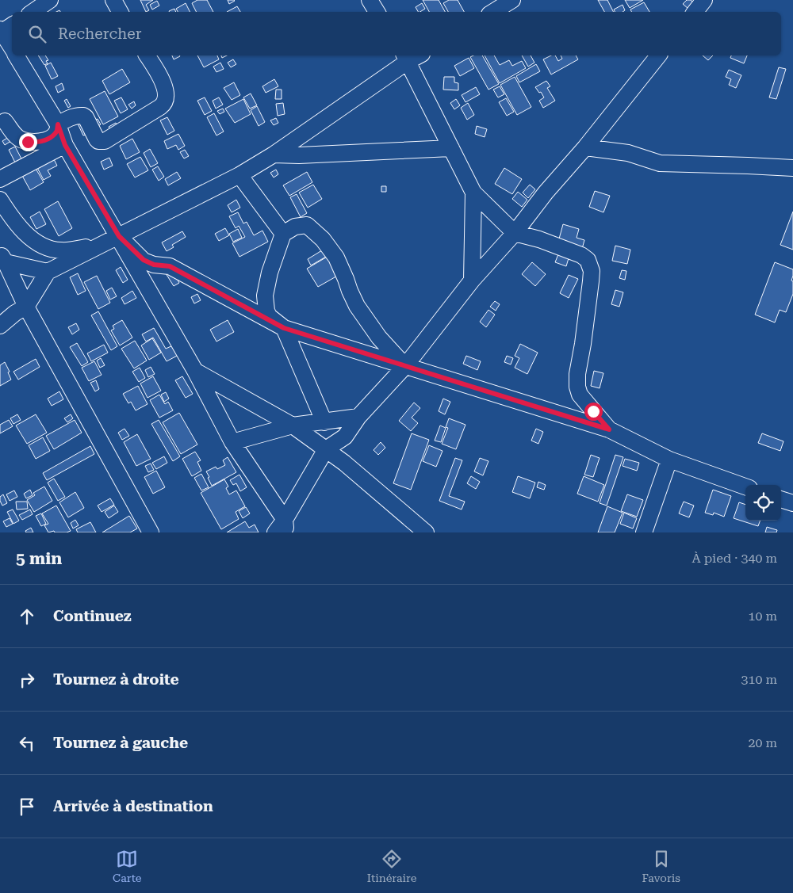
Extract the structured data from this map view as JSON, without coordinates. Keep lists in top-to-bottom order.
{
  "page": {
    "search": "Rechercher",
    "heading": ["5 min", "À pied · 340 m"],
    "list": [
      ["Continuez", "10 m"],
      ["Tournez à droite", "310 m"],
      ["Tournez à gauche", "20 m"],
      "Arrivée à destination"
    ],
    "nav": ["Carte", "Itinéraire", "Favoris"]
  }
}
